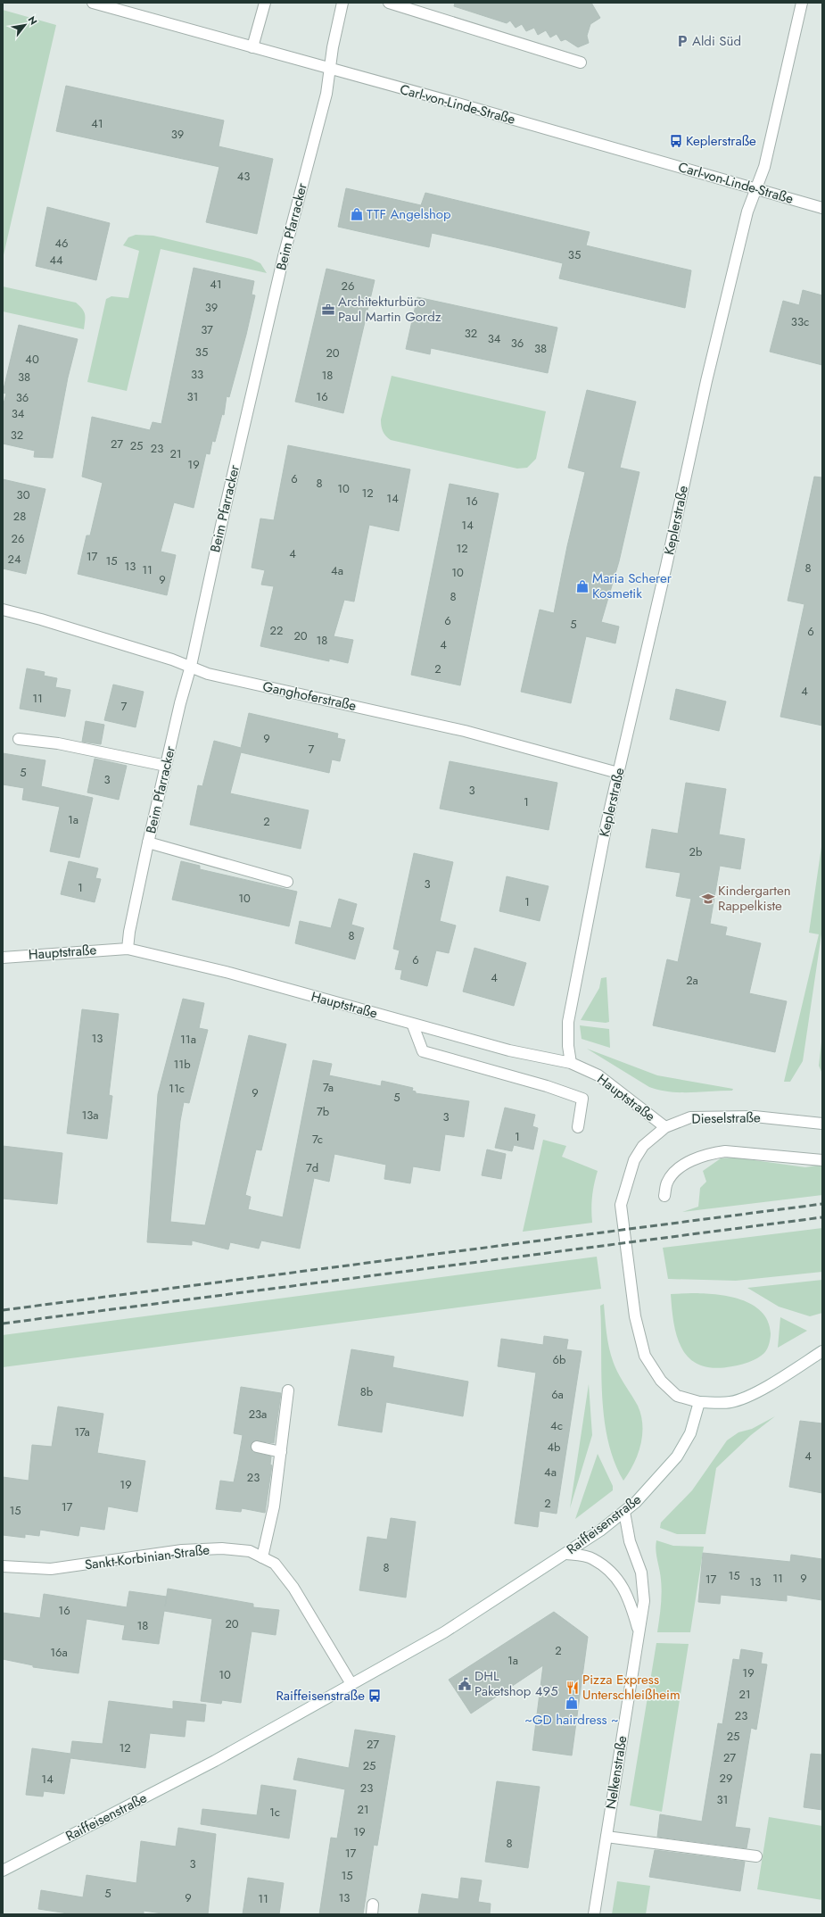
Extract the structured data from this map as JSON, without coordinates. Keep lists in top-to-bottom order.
{
  "streets": {
    "street": [
      "Carl-von-Linde-Straße",
      "Beim Pfarracker",
      "Keplerstraße",
      "Ganghoferstraße",
      "Hauptstraße",
      "Dieselstraße",
      "Raiffeisenstraße",
      "Sankt-Korbinian-Straße",
      "Nelkenstraße"
    ]
  },
  "crossings": [
    ["Carl-von-Linde-Straße", "Beim Pfarracker"],
    ["Carl-von-Linde-Straße", "Keplerstraße"],
    ["Beim Pfarracker", "Ganghoferstraße"],
    ["Beim Pfarracker", "Hauptstraße"],
    ["Keplerstraße", "Ganghoferstraße"],
    ["Keplerstraße", "Hauptstraße"],
    ["Hauptstraße", "Dieselstraße"],
    ["Dieselstraße", "Raiffeisenstraße"],
    ["Raiffeisenstraße", "Sankt-Korbinian-Straße"],
    ["Raiffeisenstraße", "Nelkenstraße"]
  ],
  "places": {
    "parking": ["Aldi Süd"],
    "bus stop": ["Keplerstraße", "Raiffeisenstraße"],
    "shop": ["TTF Angelshop", "Maria Scherer Kosmetik", "~GD hairdress ~"],
    "office": ["Architekturbüro Paul Martin Gordz"],
    "school or university": ["Kindergarten Rappelkiste"],
    "public building": ["DHL Paketshop 495"],
    "restaurant": ["Pizza Express Unterschleißheim"]
  },
  "house_numbers": [
    "41",
    "39",
    "43",
    "46",
    "35",
    "44",
    "41",
    "26",
    "39",
    "33c",
    "37",
    "32",
    "34",
    "36",
    "38",
    "35",
    "20",
    "40",
    "33",
    "18",
    "38",
    "31",
    "16",
    "36",
    "34",
    "32",
    "27",
    "25",
    "23",
    "21",
    "19",
    "6",
    "8",
    "10",
    "12",
    "30",
    "14",
    "16",
    "28",
    "14",
    "26",
    "12",
    "4",
    "17",
    "24",
    "15",
    "13",
    "8",
    "11",
    "4a",
    "10",
    "9",
    "8",
    "6",
    "5",
    "22",
    "6",
    "20",
    "18",
    "4",
    "2",
    "4",
    "11",
    "7",
    "9",
    "7",
    "5",
    "3",
    "3",
    "1",
    "1a",
    "2",
    "2b",
    "3",
    "1",
    "10",
    "1",
    "8",
    "6",
    "4",
    "2a",
    "13",
    "11a",
    "11b",
    "7a",
    "11c",
    "9",
    "5",
    "7b",
    "13a",
    "3",
    "1",
    "7c",
    "7d",
    "6b",
    "8b",
    "6a",
    "23a",
    "4c",
    "17a",
    "4b",
    "4",
    "4a",
    "23",
    "19",
    "2",
    "17",
    "15",
    "8",
    "15",
    "11",
    "9",
    "17",
    "13",
    "16",
    "20",
    "18",
    "2",
    "16a",
    "1a",
    "19",
    "10",
    "21",
    "23",
    "25",
    "27",
    "12",
    "27",
    "25",
    "29",
    "14",
    "23",
    "31",
    "21",
    "1c",
    "19",
    "8",
    "17",
    "3",
    "15",
    "5",
    "9",
    "13",
    "11"
  ],
  "north": "top right"
}
